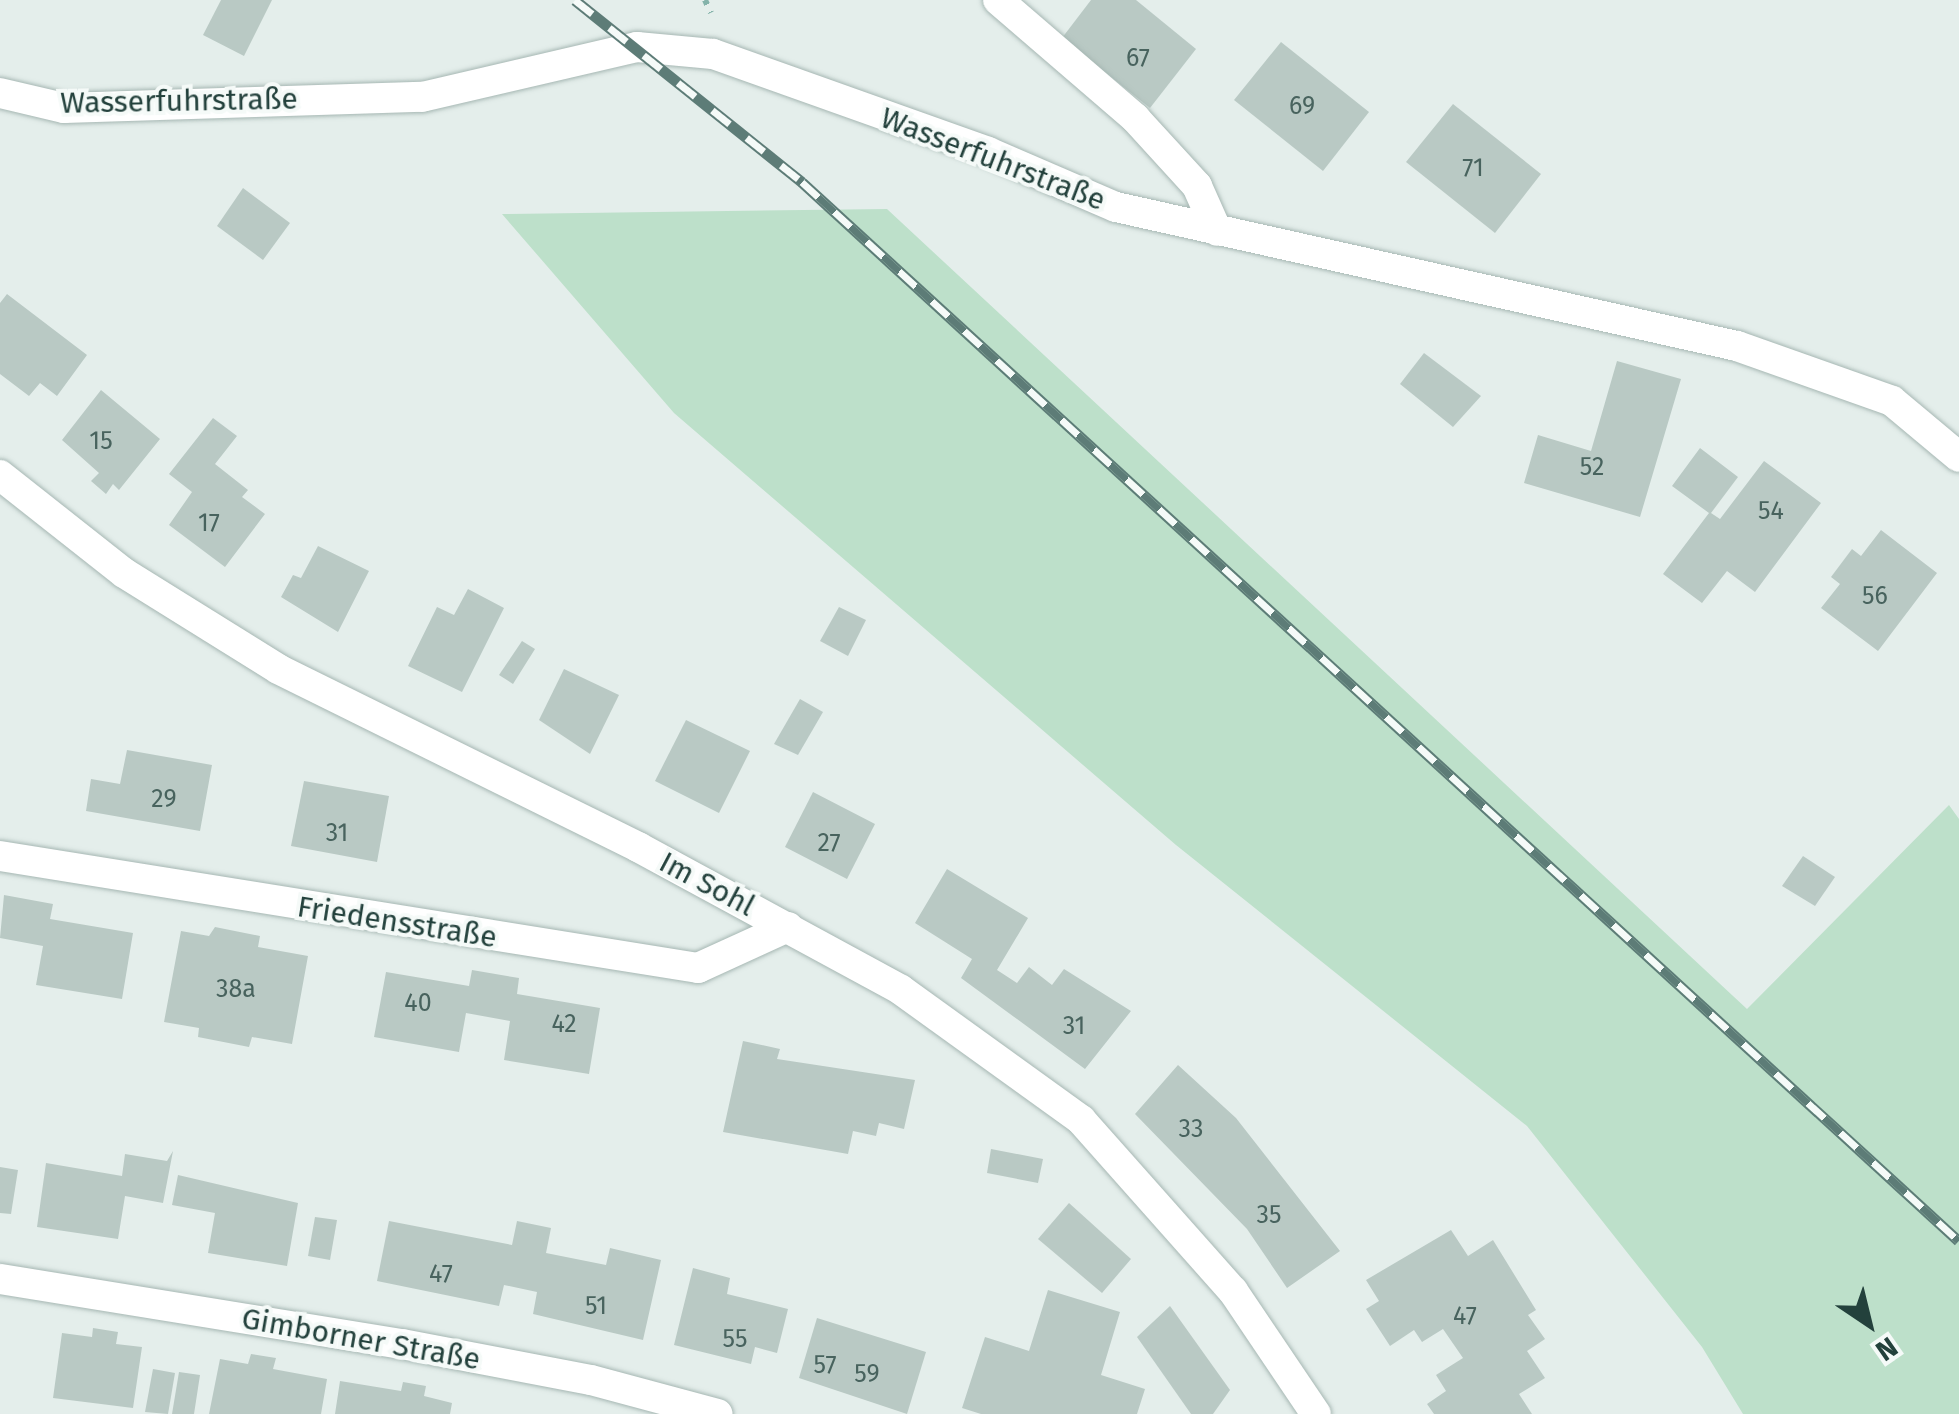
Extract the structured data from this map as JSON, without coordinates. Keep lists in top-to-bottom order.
{
  "streets": {
    "street": [
      "Wasserfuhrstraße",
      "Im Sohl",
      "Friedensstraße",
      "Gimborner Straße"
    ]
  },
  "crossings": [
    ["Im Sohl", "Friedensstraße"]
  ],
  "house_numbers": [
    "67",
    "69",
    "71",
    "15",
    "52",
    "54",
    "17",
    "56",
    "29",
    "31",
    "27",
    "38a",
    "40",
    "42",
    "31",
    "33",
    "35",
    "47",
    "51",
    "47",
    "55",
    "57",
    "59"
  ],
  "north": "bottom right"
}
